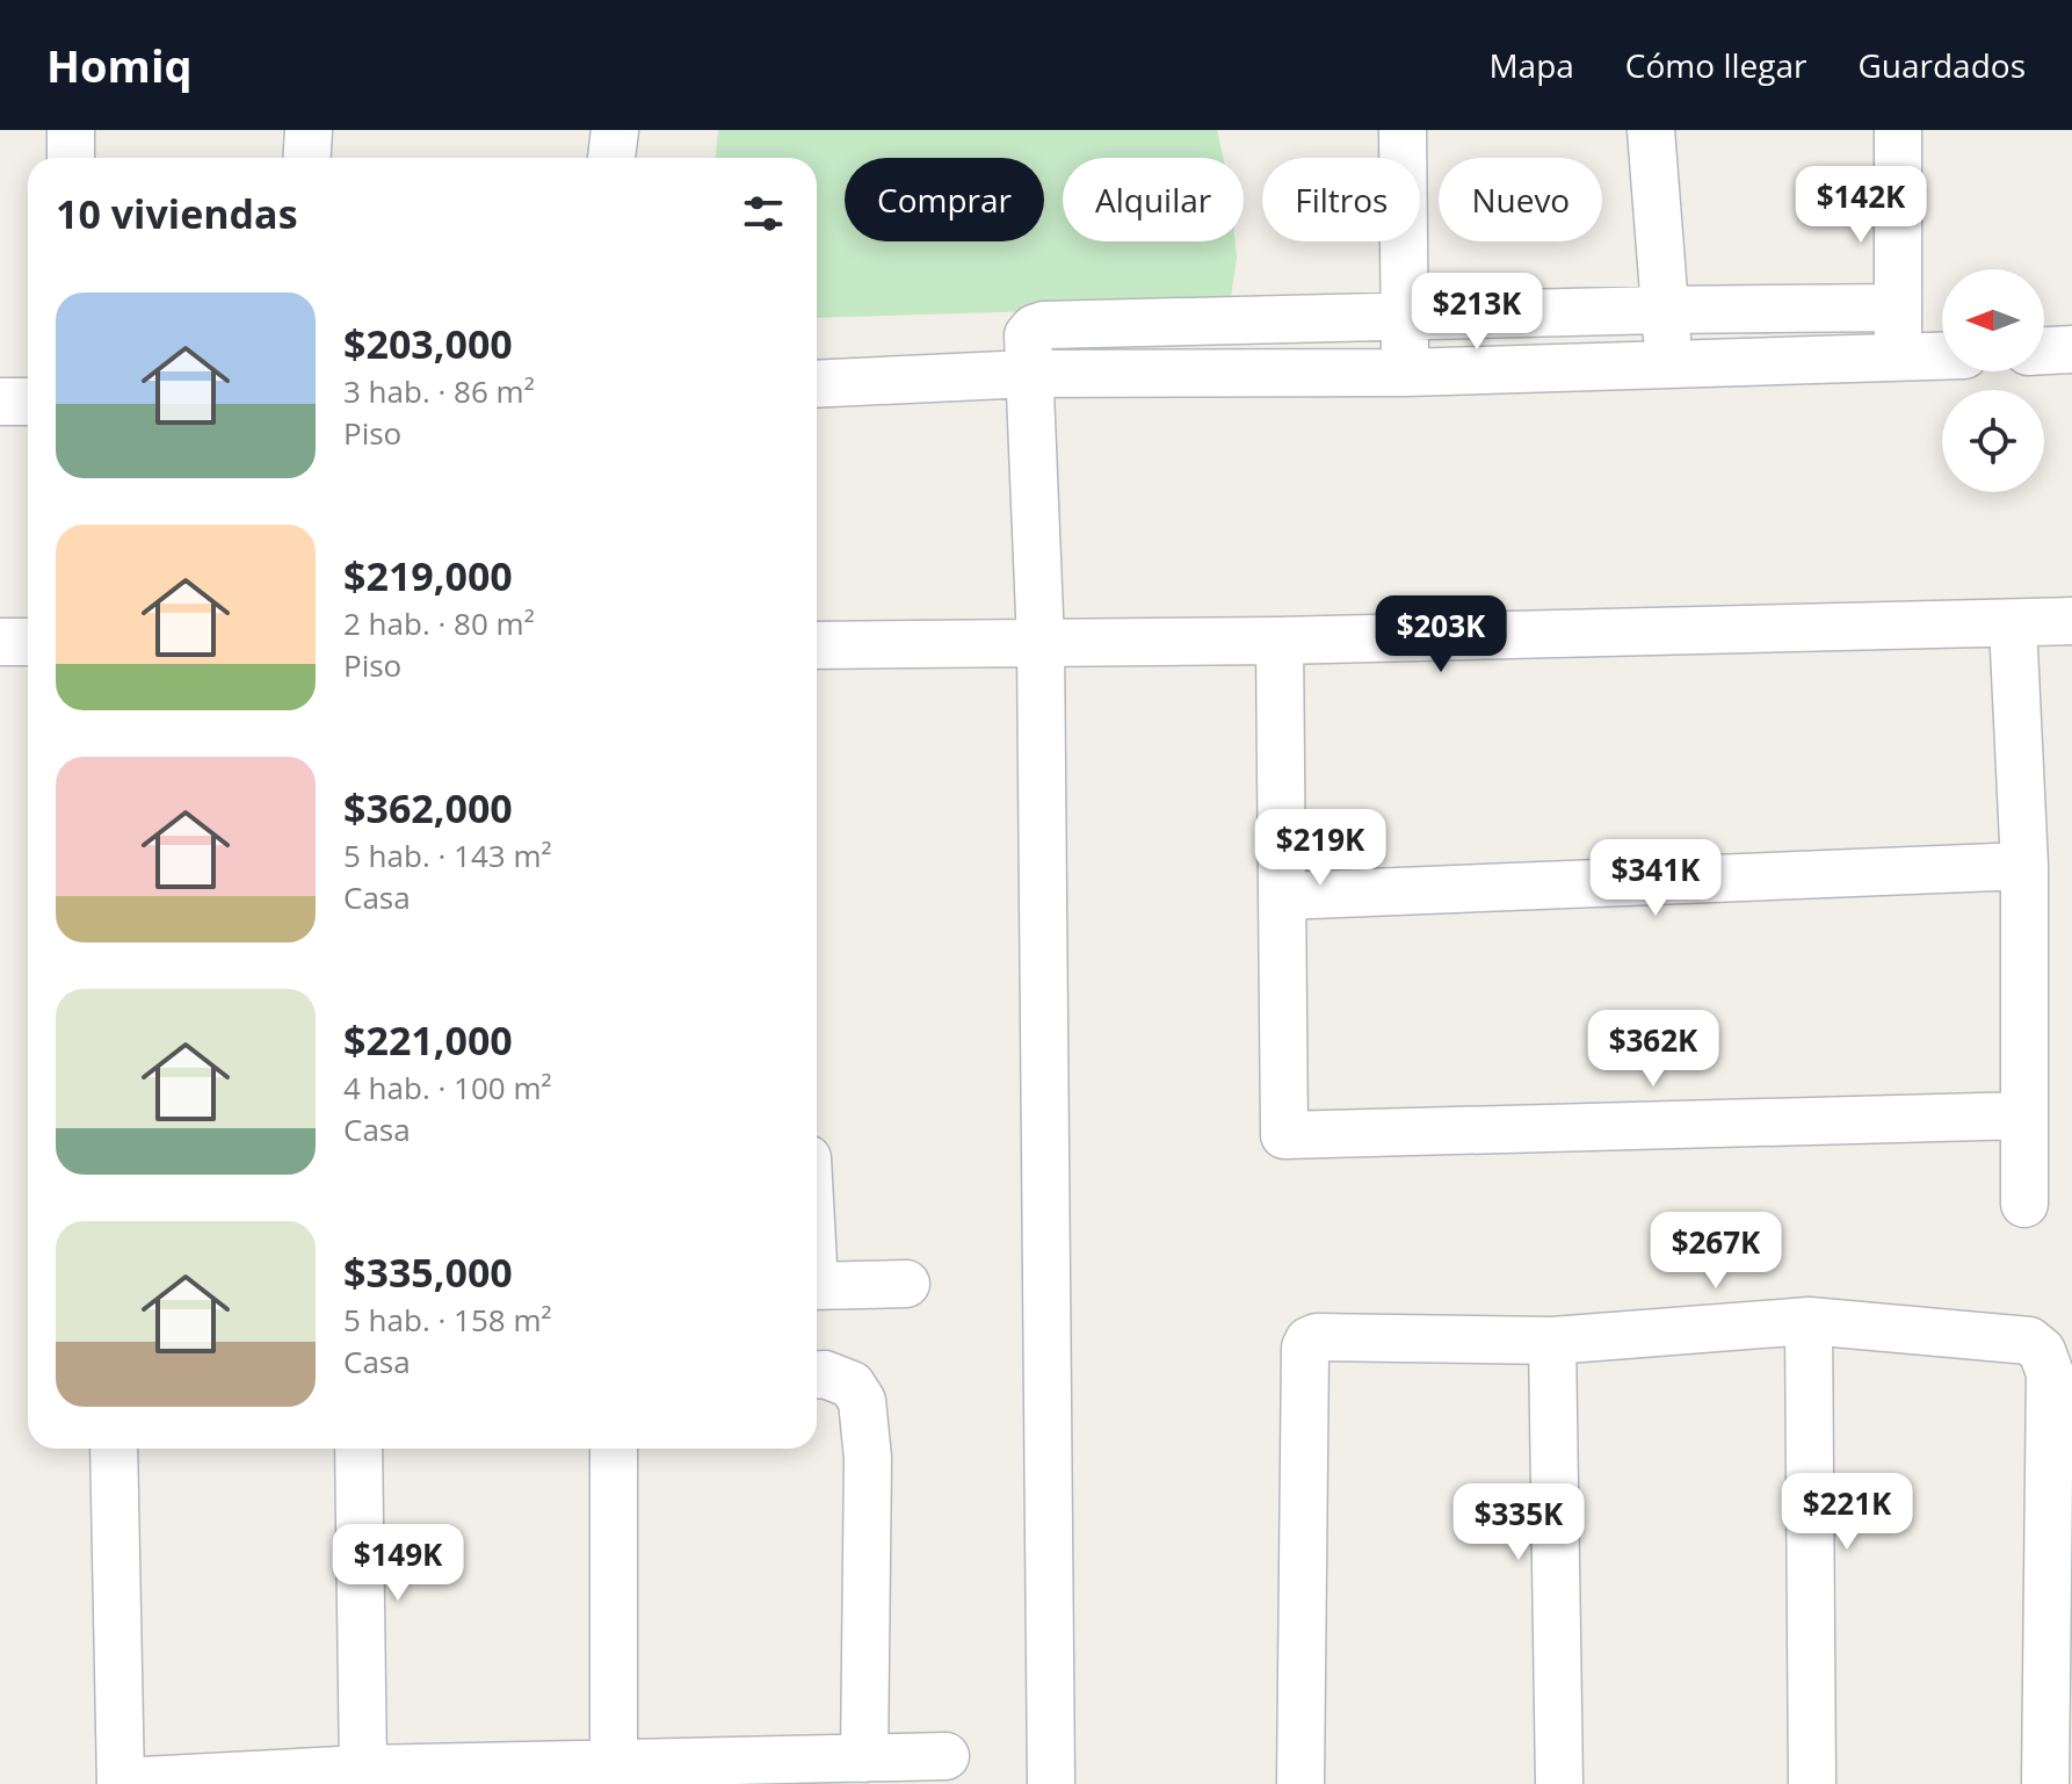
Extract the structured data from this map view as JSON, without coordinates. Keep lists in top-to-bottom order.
{
  "north": "left",
  "page": {
    "header": "Homiq",
    "nav": ["Mapa", "Cómo llegar", "Guardados"],
    "chip": [
      "Comprar",
      "Alquilar",
      "Filtros",
      "Nuevo"
    ],
    "heading": "10 viviendas",
    "price": [
      "$142K",
      "$213K",
      "$203K",
      "$219K",
      "$341K",
      "$362K",
      "$267K",
      "$221K",
      "$335K",
      "$149K"
    ],
    "list": [
      {
        "name": "$203,000",
        "note": "3 hab. · 86 m² · Piso"
      },
      {
        "name": "$219,000",
        "note": "2 hab. · 80 m² · Piso"
      },
      {
        "name": "$362,000",
        "note": "5 hab. · 143 m² · Casa"
      },
      {
        "name": "$221,000",
        "note": "4 hab. · 100 m² · Casa"
      },
      {
        "name": "$335,000",
        "note": "5 hab. · 158 m² · Casa"
      }
    ]
  }
}
